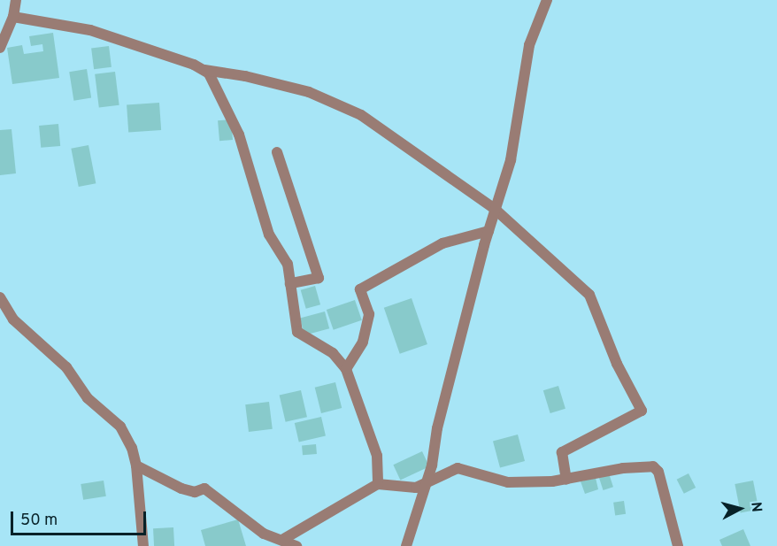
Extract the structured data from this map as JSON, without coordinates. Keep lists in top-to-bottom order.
{
  "scale_bar": "50 m",
  "north": "right"
}
